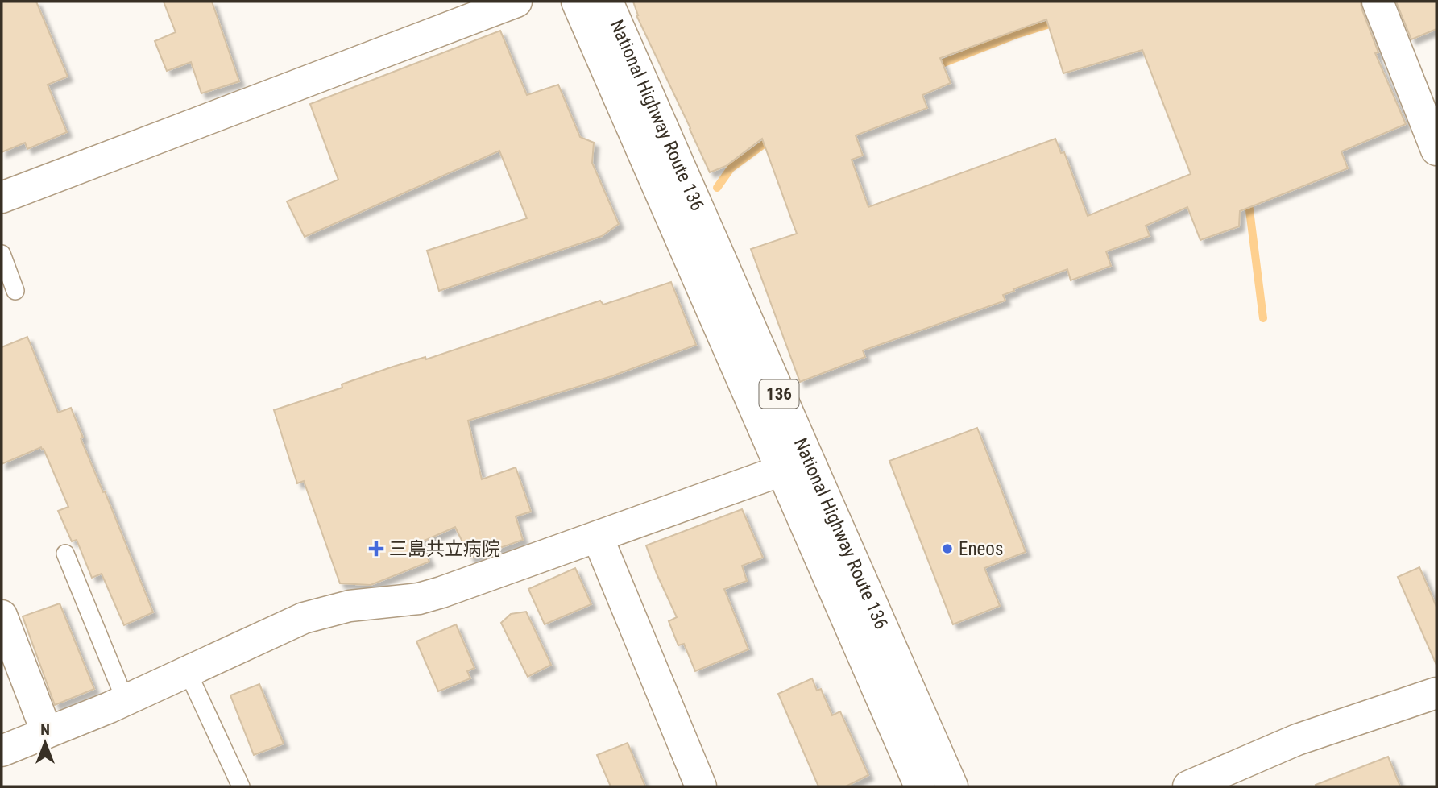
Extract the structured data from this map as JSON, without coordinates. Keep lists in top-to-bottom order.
{
  "streets": {
    "main road": ["National Highway Route 136", "136"]
  },
  "places": {
    "health": ["三島共立病院"],
    "other": ["Eneos"]
  },
  "north": "top"
}
